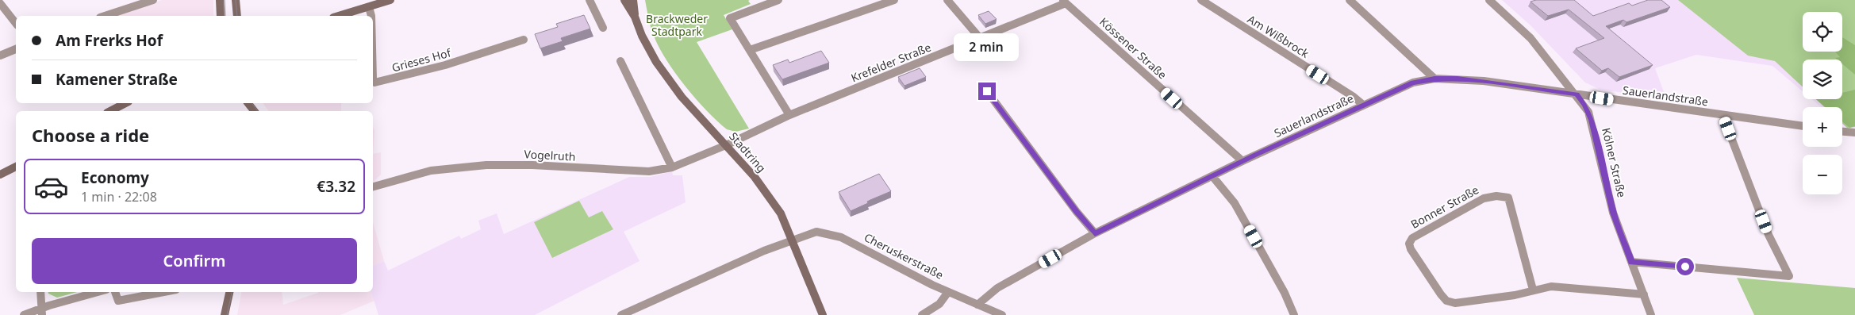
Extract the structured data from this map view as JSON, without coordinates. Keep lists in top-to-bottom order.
{
  "streets": {
    "street": [
      "Am Wißbrock",
      "Kössener Straße",
      "Grieses Hof",
      "Krefelder Straße",
      "Sauerlandstraße",
      "Stadtring",
      "Vogelruth",
      "Kölner Straße",
      "Bonner Straße",
      "Cheruskerstraße"
    ]
  },
  "crossings": [
    ["Am Wißbrock", "Sauerlandstraße"],
    ["Kössener Straße", "Krefelder Straße"],
    ["Kössener Straße", "Sauerlandstraße"],
    ["Krefelder Straße", "Stadtring"],
    ["Krefelder Straße", "Vogelruth"],
    ["Sauerlandstraße", "Kölner Straße"],
    ["Sauerlandstraße", "Cheruskerstraße"],
    ["Stadtring", "Vogelruth"],
    ["Stadtring", "Cheruskerstraße"],
    ["Kölner Straße", "Bonner Straße"]
  ],
  "parks": ["Brackweder Stadtpark"],
  "page": {
    "map_buttons": ["+", "−"],
    "banner": ["Am Frerks Hof", "Kamener Straße"],
    "bubble": "2 min",
    "heading": "Choose a ride",
    "list": [
      {
        "name": "Economy",
        "note": "1 min · 22:08",
        "value": "€3.32"
      }
    ],
    "buttons": "Confirm"
  }
}
